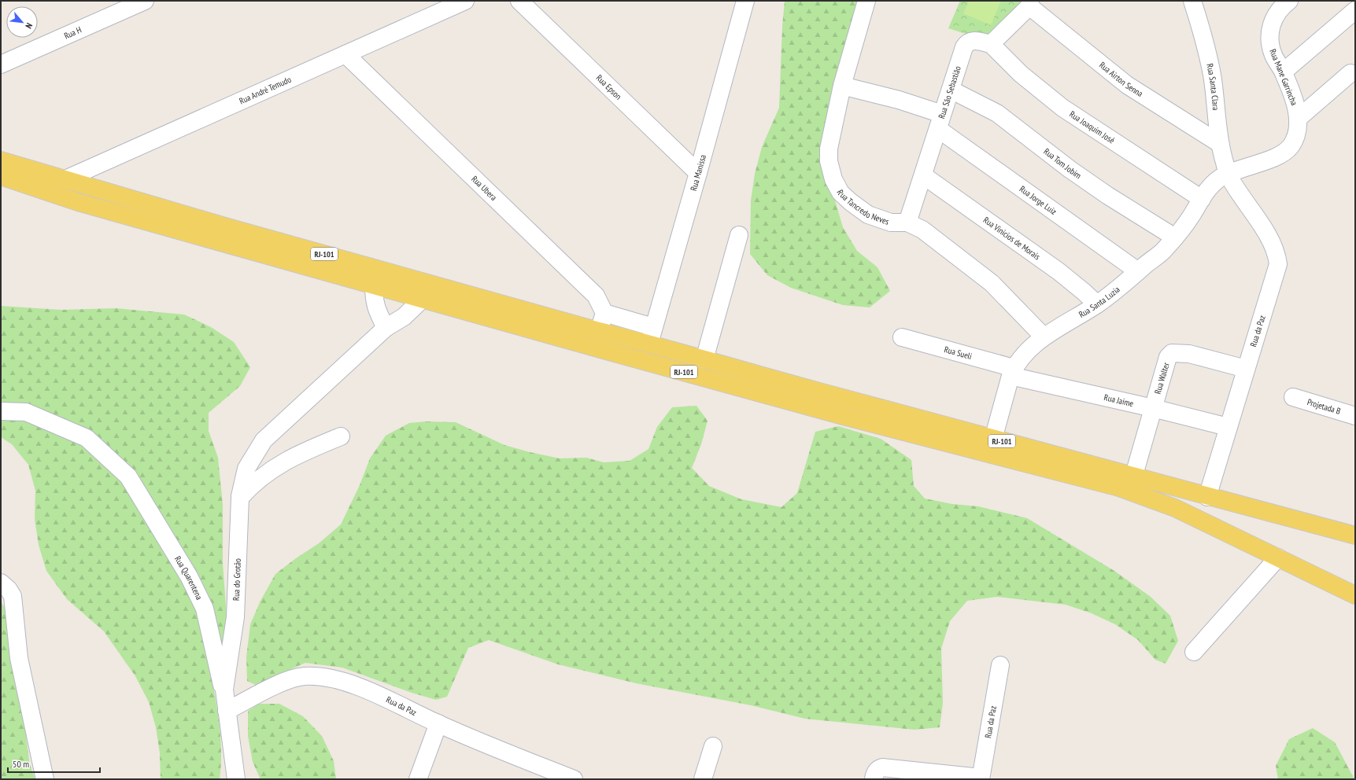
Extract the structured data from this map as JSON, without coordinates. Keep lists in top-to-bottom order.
{
  "streets": {
    "main road": ["RJ-101"],
    "street": [
      "Rua H",
      "Rua Mane Garrincha",
      "Rua Airton Senna",
      "Rua Epson",
      "Rua Santa Clara",
      "Rua André Temudo",
      "Rua Sāo Sebastiāo",
      "Rua Joaquim José",
      "Rua Tom Jobim",
      "Rua Manissa",
      "Rua Ubera",
      "Rua Jorge Luiz",
      "Rua Tancredo Neves",
      "Rua Vinicios de Morais",
      "Rua Santa Luzia",
      "Rua da Paz",
      "Rua Sueli",
      "Rua Walter",
      "Rua Jaime",
      "Projetada B",
      "Rua Quarentena",
      "Rua do Grotão"
    ]
  },
  "crossings": [
    ["Rua Mane Garrincha", "Rua Santa Clara"],
    ["Rua Mane Garrincha", "Rua Santa Luzia"],
    ["Rua Mane Garrincha", "Rua da Paz"],
    ["Rua Airton Senna", "Rua Santa Clara"],
    ["Rua Epson", "Rua Manissa"],
    ["Rua Santa Clara", "Rua Santa Luzia"],
    ["Rua Santa Clara", "Rua da Paz"],
    ["Rua André Temudo", "Rua Ubera"],
    ["Rua André Temudo", "RJ-101"],
    ["Rua Sāo Sebastiāo", "Rua Joaquim José"],
    ["Rua Sāo Sebastiāo", "Rua Tom Jobim"],
    ["Rua Sāo Sebastiāo", "Rua Jorge Luiz"],
    ["Rua Sāo Sebastiāo", "Rua Tancredo Neves"],
    ["Rua Sāo Sebastiāo", "Rua Vinicios de Morais"],
    ["Rua Joaquim José", "Rua Santa Luzia"],
    ["Rua Tom Jobim", "Rua Santa Luzia"],
    ["Rua Manissa", "RJ-101"],
    ["Rua Jorge Luiz", "Rua Tancredo Neves"],
    ["Rua Jorge Luiz", "Rua Santa Luzia"],
    ["Rua Tancredo Neves", "Rua Santa Luzia"],
    ["Rua Vinicios de Morais", "Rua Santa Luzia"],
    ["RJ-101", "Rua Santa Luzia"],
    ["RJ-101", "Rua da Paz"],
    ["RJ-101", "Rua Walter"],
    ["RJ-101", "Rua do Grotão"],
    ["Rua Santa Luzia", "Rua da Paz"],
    ["Rua Santa Luzia", "Rua Sueli"],
    ["Rua Santa Luzia", "Rua Jaime"],
    ["Rua da Paz", "Rua Walter"],
    ["Rua da Paz", "Rua Jaime"],
    ["Rua da Paz", "Rua do Grotão"],
    ["Rua Sueli", "Rua Jaime"],
    ["Rua Walter", "Rua Jaime"],
    ["Rua Quarentena", "Rua do Grotão"]
  ],
  "scale_bar": "50 m",
  "north": "bottom right"
}
